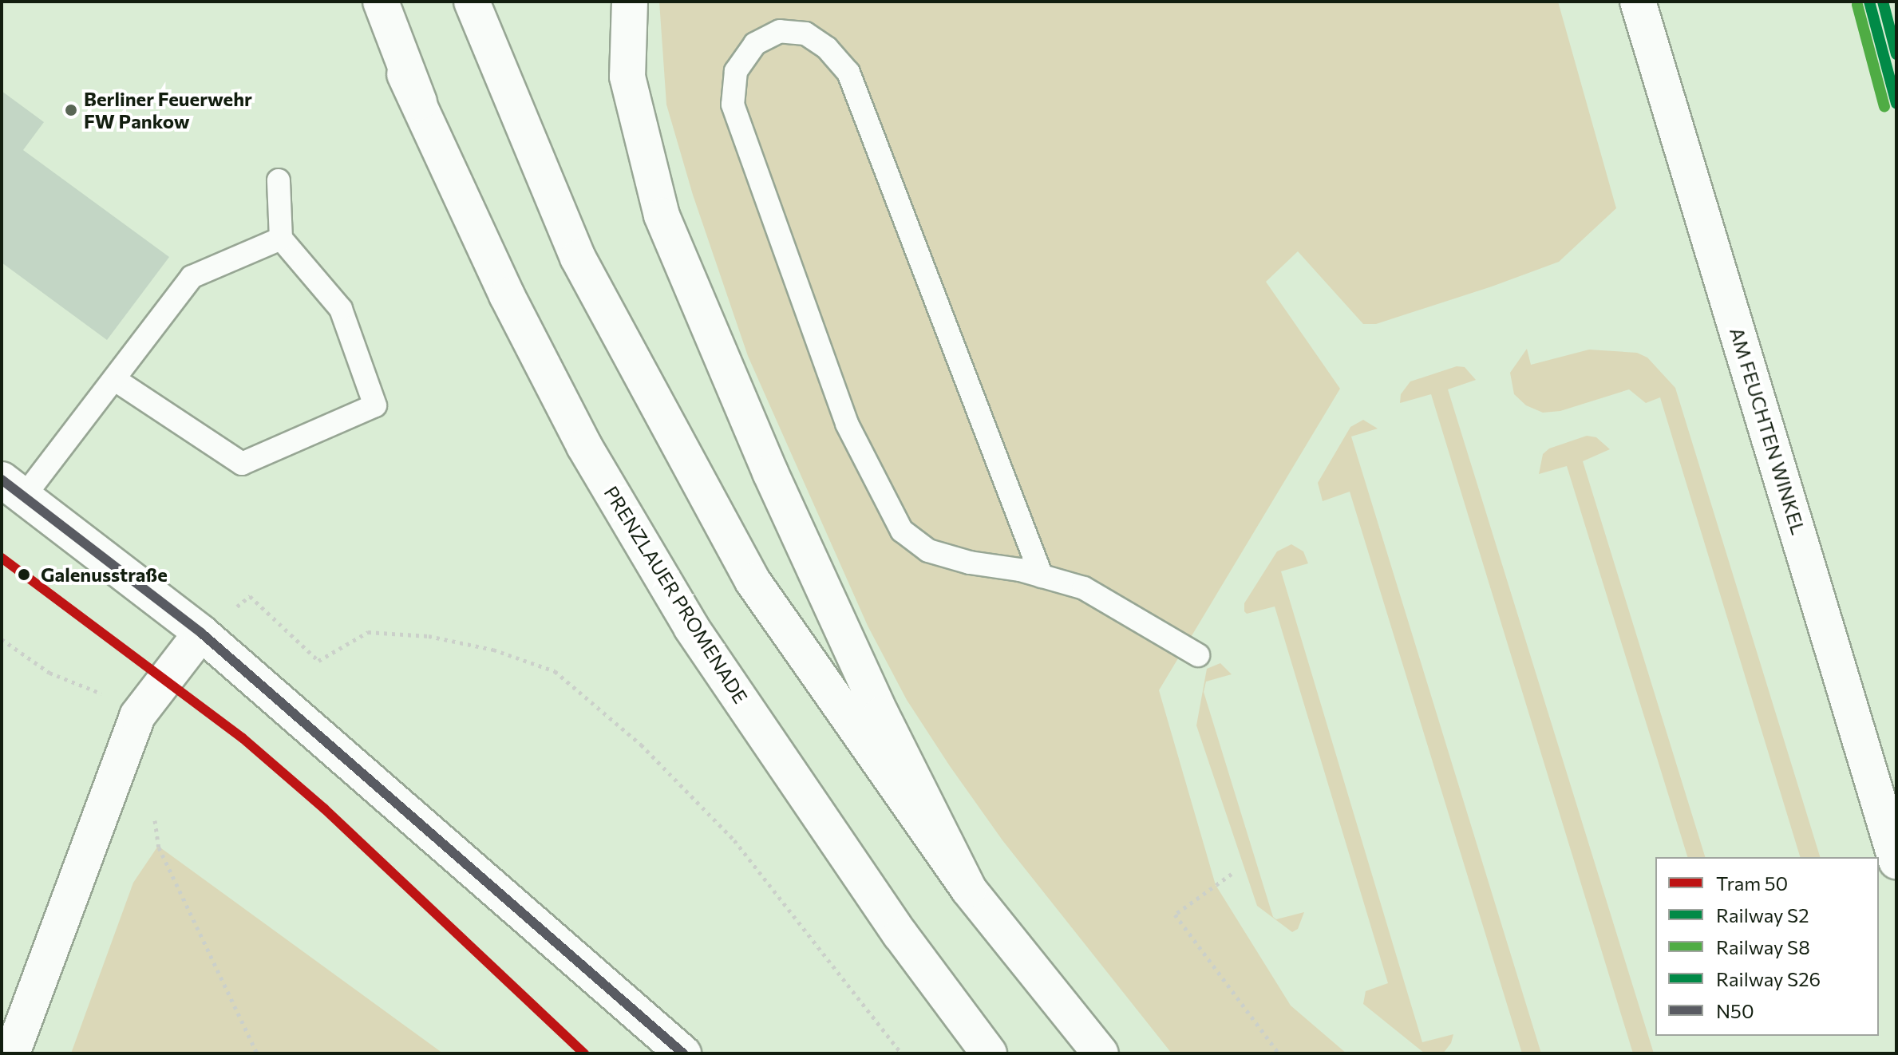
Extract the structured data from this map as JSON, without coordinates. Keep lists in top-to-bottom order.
{
  "streets": {
    "main road": ["AM FEUCHTEN WINKEL", "PRENZLAUER PROMENADE"]
  },
  "places": ["Berliner Feuerwehr FW Pankow", "Galenusstraße"],
  "lines": [
    "rail line S2",
    "rail line S26",
    "rail line S8",
    "transit line N50",
    "tram line 50"
  ],
  "legend": [
    "Tram 50",
    "Railway S2",
    "Railway S8",
    "Railway S26",
    "N50"
  ]
}
